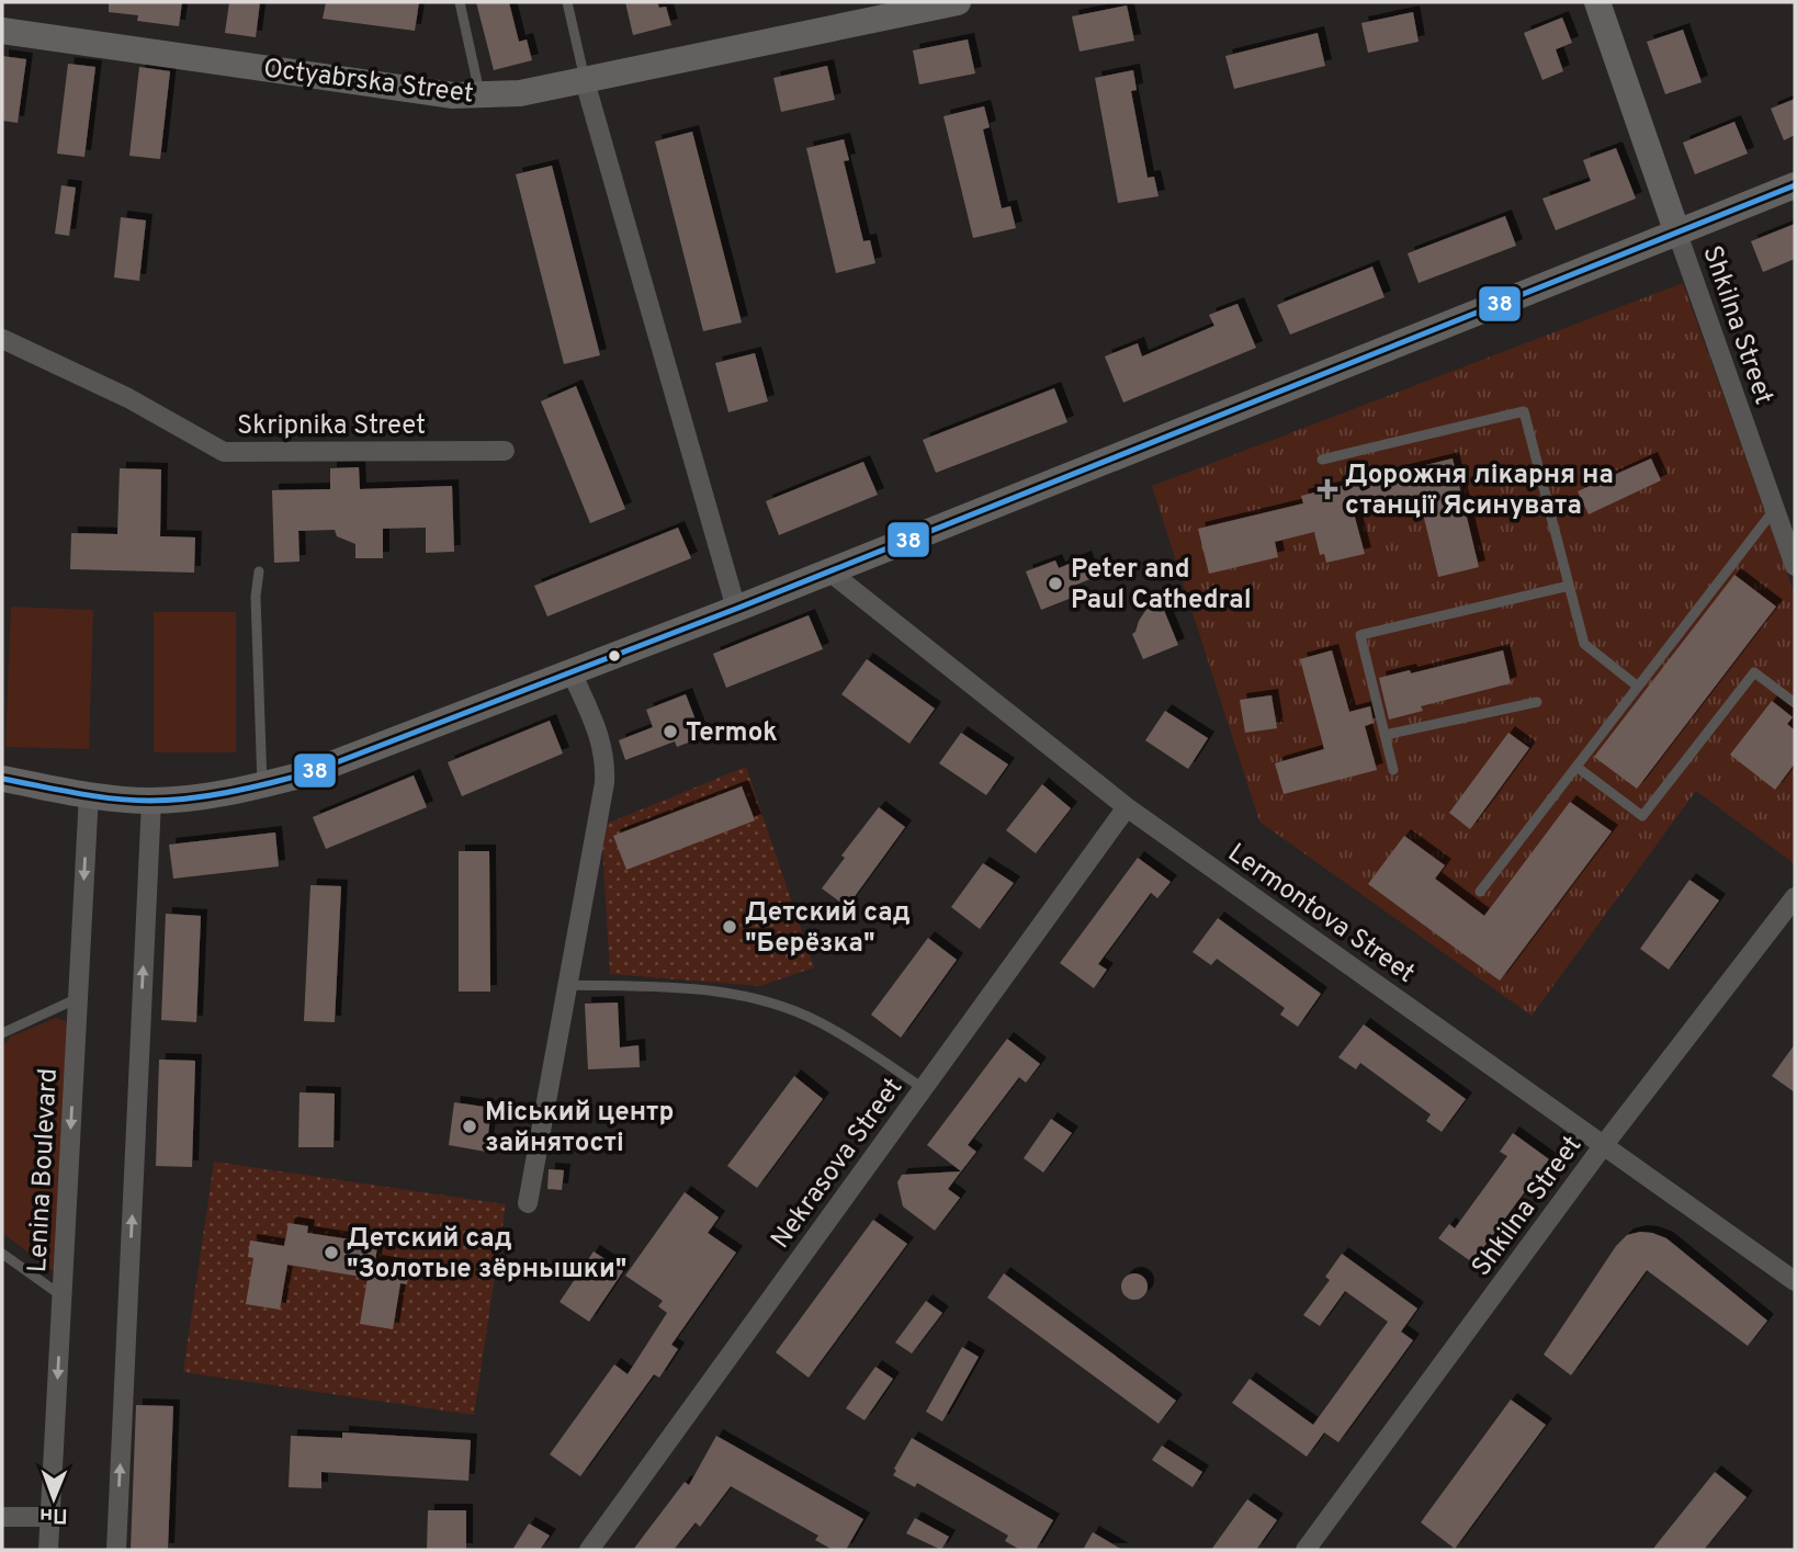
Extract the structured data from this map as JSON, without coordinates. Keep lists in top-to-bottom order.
{
  "streets": {
    "main road": ["Octyabrska Street"],
    "street": [
      "Shkilna Street",
      "Skripnika Street",
      "Lermontova Street",
      "Nekrasova Street",
      "Lenina Boulevard"
    ]
  },
  "crossings": [
    ["Shkilna Street", "Lermontova Street"],
    ["Lermontova Street", "Nekrasova Street"]
  ],
  "places": {
    "health": ["Дорожня лікарня на станції Ясинувата"],
    "other": [
      "Peter and Paul Cathedral",
      "Termok",
      "Детский сад \"Берёзка\"",
      "Міський центр зайнятості",
      "Детский сад \"Золотые зёрнышки\""
    ]
  },
  "lines": ["transit line 38"],
  "north": "bottom"
}
